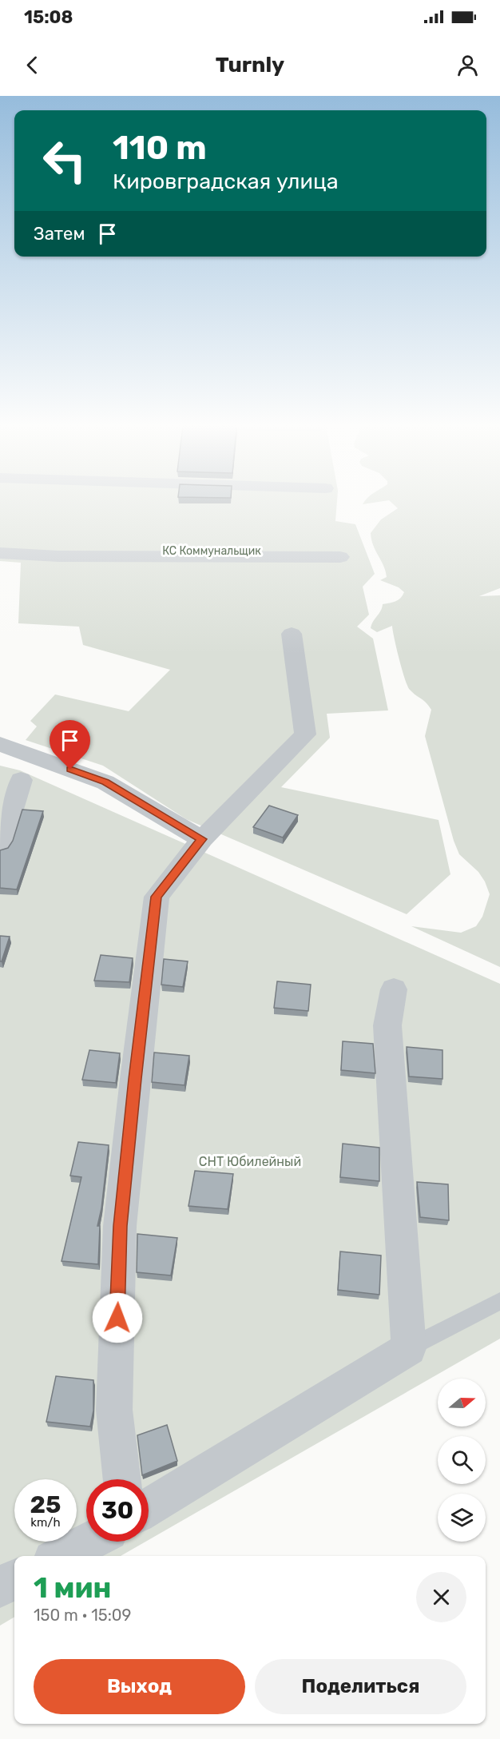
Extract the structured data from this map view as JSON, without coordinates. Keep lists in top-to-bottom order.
{
  "parks": ["КС Коммунальщик", "СНТ Юбилейный"],
  "north": "right",
  "page": {
    "status": "15:08",
    "header": "Turnly",
    "turn": ["110 m", "Кировградская улица"],
    "then": "Затем",
    "speed": "25 km/h",
    "limit": "30",
    "heading": ["1 мин", "150 m · 15:09"],
    "buttons": ["Выход", "Поделиться"]
  }
}
